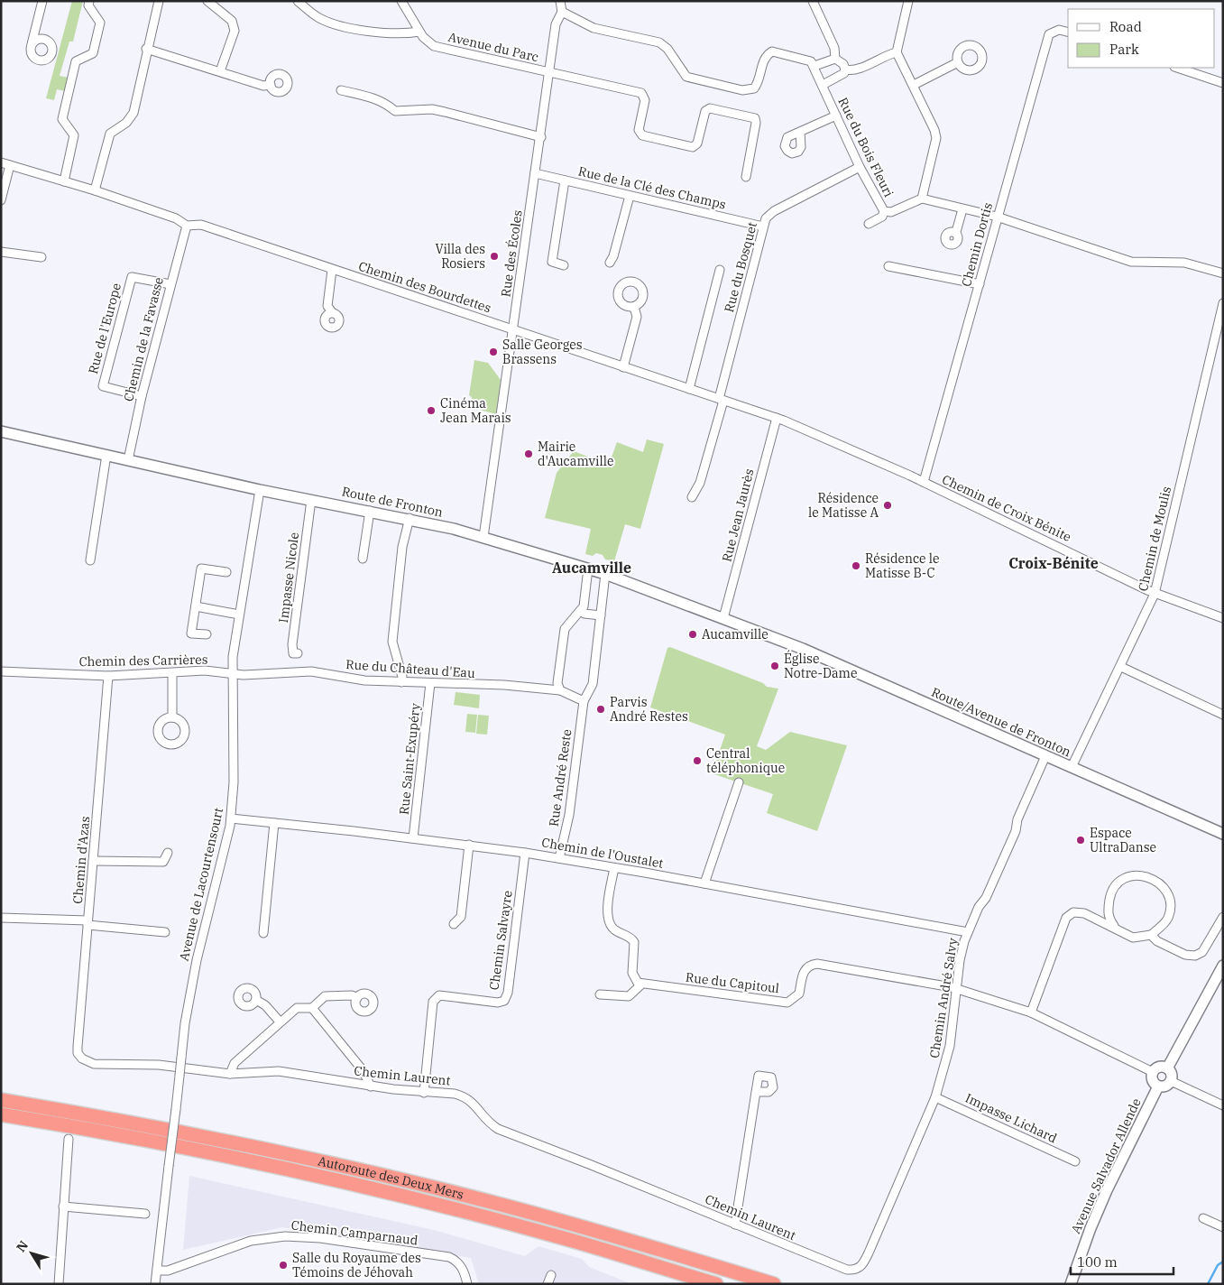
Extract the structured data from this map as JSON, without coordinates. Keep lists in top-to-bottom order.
{
  "streets": {
    "highway": ["Autoroute des Deux Mers"],
    "main road": ["Route de Fronton", "Route/Avenue de Fronton", "Avenue Salvador Allende"],
    "street": [
      "Avenue du Parc",
      "Rue du Bois Fleuri",
      "Rue de la Clé des Champs",
      "Chemin Dortis",
      "Rue des Écoles",
      "Rue du Bosquet",
      "Chemin des Bourdettes",
      "Rue de l'Europe",
      "Chemin de la Favasse",
      "Chemin de Croix Bénite",
      "Rue Jean Jaurès",
      "Chemin de Moulis",
      "Impasse Nicole",
      "Chemin des Carrières",
      "Rue du Château d'Eau",
      "Rue Saint-Exupéry",
      "Rue André Reste",
      "Chemin de l'Oustalet",
      "Chemin d'Azas",
      "Avenue de Lacourtensourt",
      "Chemin Salvayre",
      "Rue du Capitoul",
      "Chemin André Salvy",
      "Chemin Laurent",
      "Impasse Lichard",
      "Chemin Camparnaud"
    ]
  },
  "crossings": [
    ["Avenue du Parc", "Rue des Écoles"],
    ["Rue du Bois Fleuri", "Rue du Bosquet"],
    ["Rue de la Clé des Champs", "Rue des Écoles"],
    ["Rue de la Clé des Champs", "Rue du Bosquet"],
    ["Chemin Dortis", "Chemin de Croix Bénite"],
    ["Rue des Écoles", "Chemin des Bourdettes"],
    ["Rue des Écoles", "Route de Fronton"],
    ["Rue du Bosquet", "Chemin des Bourdettes"],
    ["Chemin des Bourdettes", "Chemin de la Favasse"],
    ["Chemin des Bourdettes", "Chemin de Croix Bénite"],
    ["Chemin des Bourdettes", "Rue Jean Jaurès"],
    ["Rue de l'Europe", "Chemin de la Favasse"],
    ["Chemin de la Favasse", "Route de Fronton"],
    ["Route de Fronton", "Rue Jean Jaurès"],
    ["Route de Fronton", "Impasse Nicole"],
    ["Route de Fronton", "Route/Avenue de Fronton"],
    ["Route de Fronton", "Rue André Reste"],
    ["Route de Fronton", "Avenue de Lacourtensourt"],
    ["Chemin de Croix Bénite", "Chemin de Moulis"],
    ["Chemin de Moulis", "Route/Avenue de Fronton"],
    ["Chemin des Carrières", "Rue du Château d'Eau"],
    ["Chemin des Carrières", "Chemin d'Azas"],
    ["Chemin des Carrières", "Avenue de Lacourtensourt"],
    ["Rue du Château d'Eau", "Rue Saint-Exupéry"],
    ["Rue du Château d'Eau", "Rue André Reste"],
    ["Rue du Château d'Eau", "Avenue de Lacourtensourt"],
    ["Route/Avenue de Fronton", "Chemin André Salvy"],
    ["Rue Saint-Exupéry", "Chemin de l'Oustalet"],
    ["Rue André Reste", "Chemin de l'Oustalet"],
    ["Chemin de l'Oustalet", "Avenue de Lacourtensourt"],
    ["Chemin de l'Oustalet", "Chemin Salvayre"],
    ["Chemin de l'Oustalet", "Chemin André Salvy"],
    ["Chemin d'Azas", "Chemin Laurent"],
    ["Avenue de Lacourtensourt", "Chemin Camparnaud"],
    ["Chemin Salvayre", "Chemin Laurent"],
    ["Rue du Capitoul", "Chemin André Salvy"],
    ["Chemin André Salvy", "Chemin Laurent"],
    ["Chemin André Salvy", "Impasse Lichard"]
  ],
  "districts": ["Croix-Bénite", "Aucamville"],
  "places": [
    "Villa des Rosiers",
    "Salle Georges Brassens",
    "Cinéma Jean Marais",
    "Mairie d'Aucamville",
    "Résidence le Matisse A",
    "Résidence le Matisse B-C",
    "Aucamville",
    "Église Notre-Dame",
    "Parvis André Restes",
    "Central téléphonique",
    "Espace UltraDanse",
    "Salle du Royaume des Témoins de Jéhovah"
  ],
  "legend": ["Road", "Park"],
  "scale_bar": "100 m",
  "north": "top left"
}
